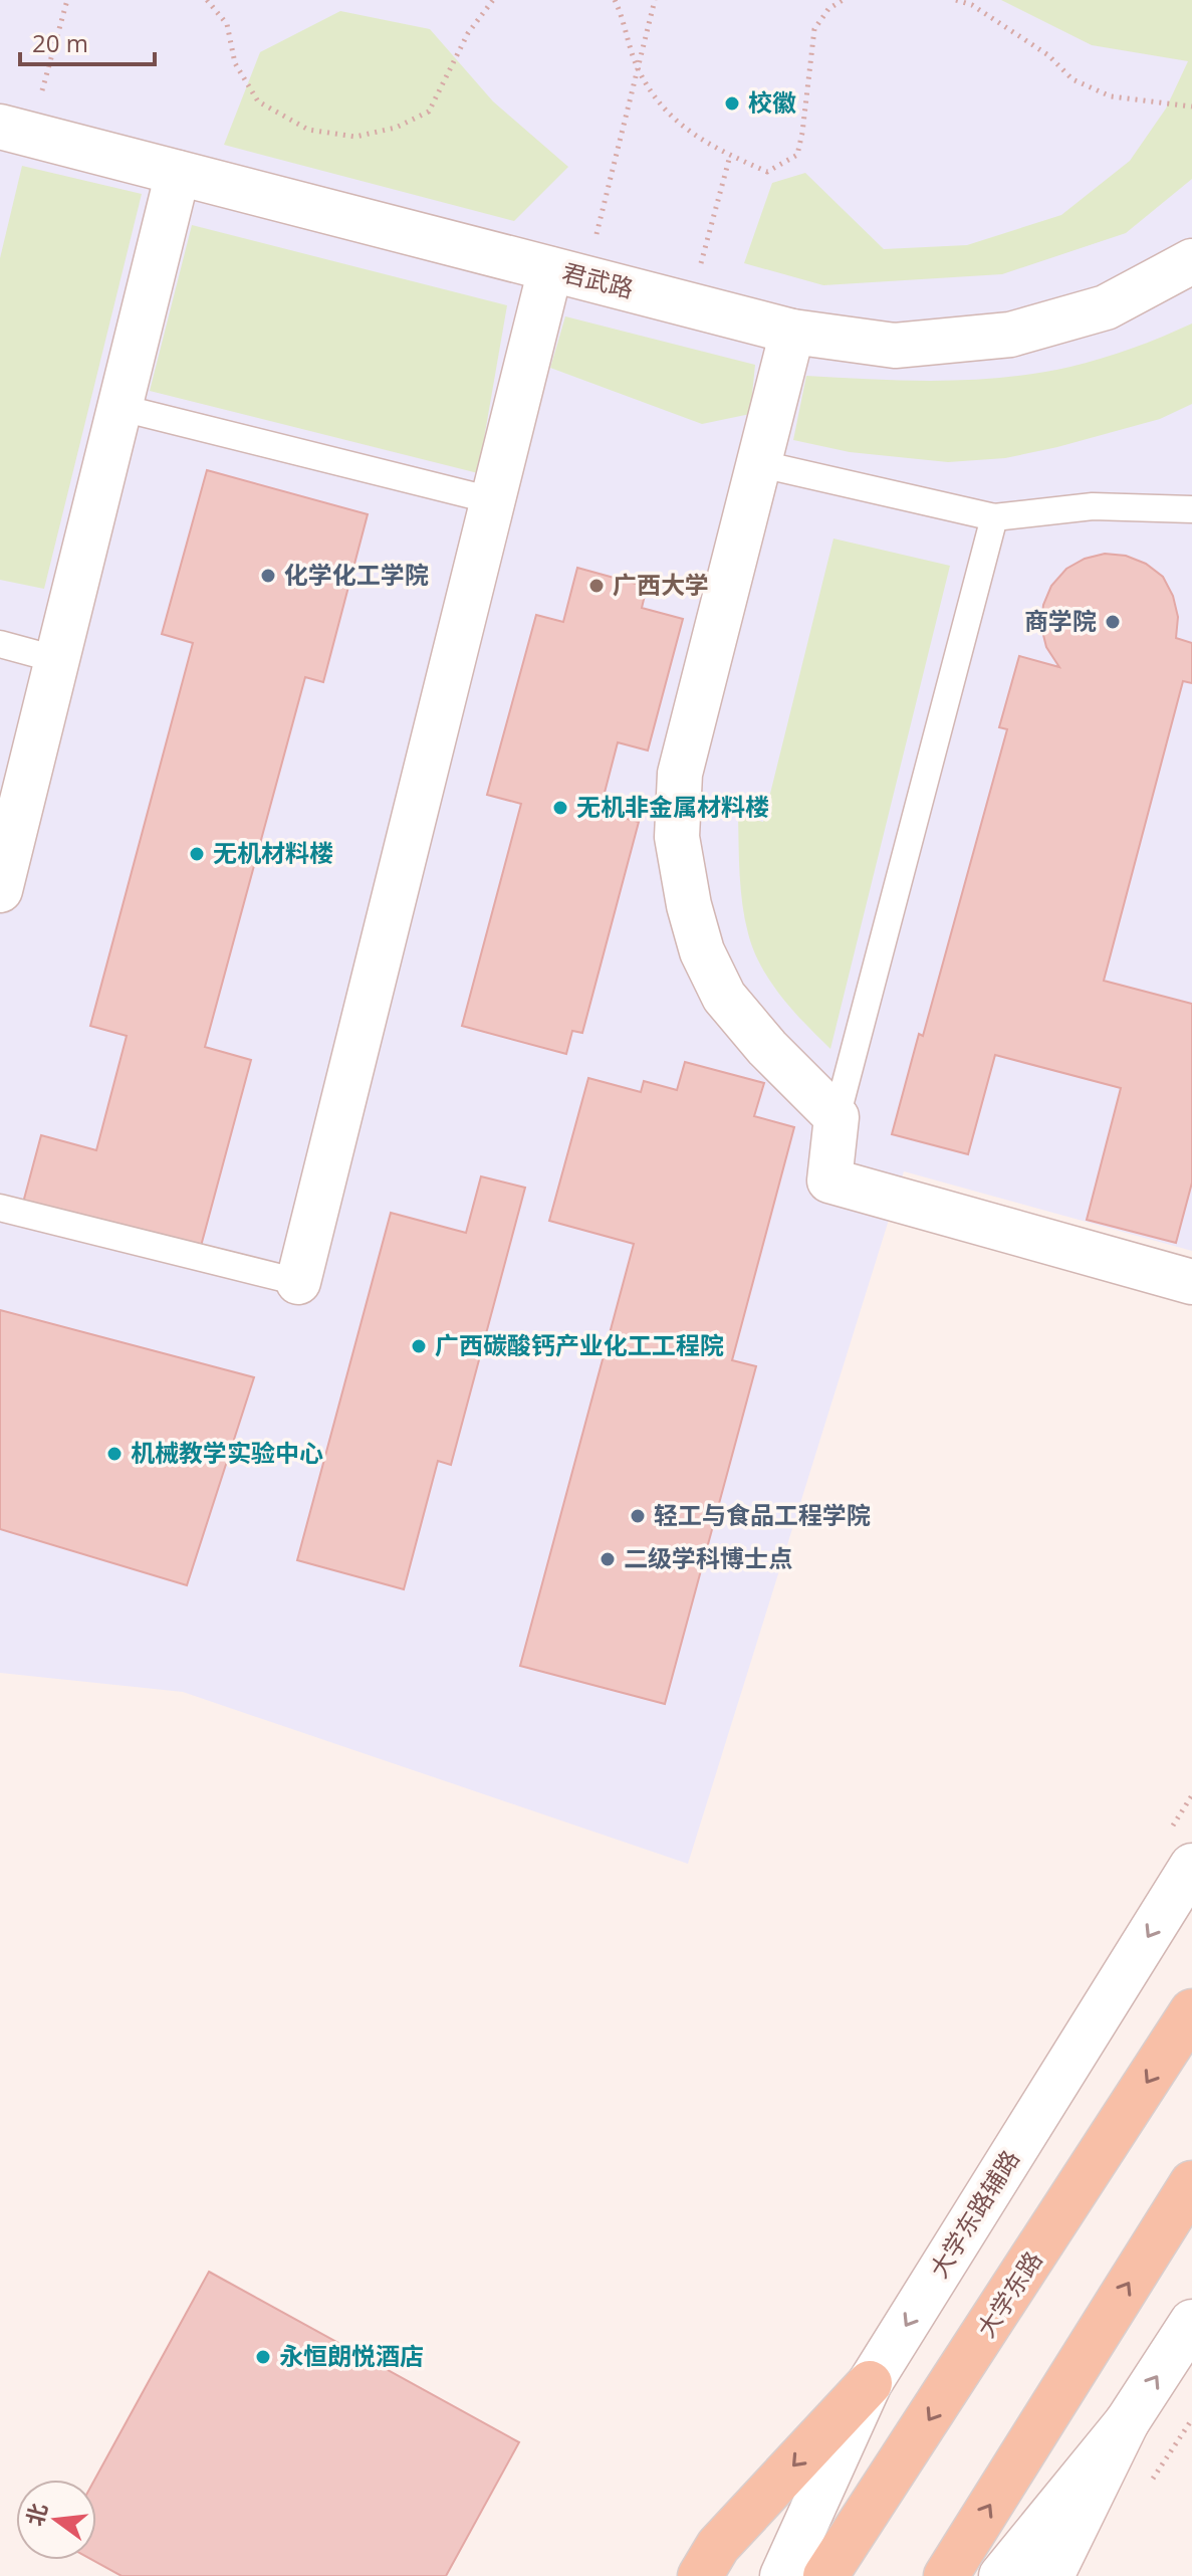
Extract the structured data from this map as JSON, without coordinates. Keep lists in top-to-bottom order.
{
  "streets": {
    "main road": ["大学东路"],
    "street": ["君武路", "大学东路辅路"]
  },
  "places": [
    "校徽",
    "化学化工学院",
    "广西大学",
    "商学院",
    "无机非金属材料楼",
    "无机材料楼",
    "广西碳酸钙产业化工工程院",
    "机械教学实验中心",
    "轻工与食品工程学院",
    "二级学科博士点",
    "永恒朗悦酒店"
  ],
  "scale_bar": "20 m",
  "north": "left"
}
